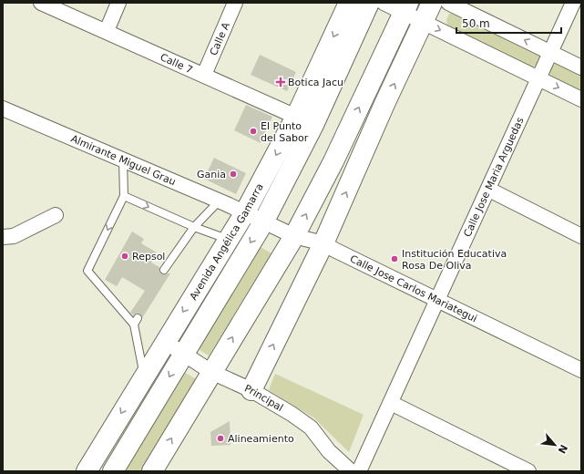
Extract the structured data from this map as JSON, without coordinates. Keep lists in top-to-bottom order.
{
  "streets": {
    "main road": ["Avenida Angélica Gamarra"],
    "street": [
      "Calle A",
      "Calle 7",
      "Almirante Miguel Grau",
      "Calle Jose Maria Arguedas",
      "Calle Jose Carlos Mariategui",
      "Principal"
    ]
  },
  "crossings": [
    ["Calle A", "Calle 7"],
    ["Calle 7", "Avenida Angélica Gamarra"],
    ["Almirante Miguel Grau", "Avenida Angélica Gamarra"],
    ["Almirante Miguel Grau", "Calle Jose Carlos Mariategui"],
    ["Calle Jose Maria Arguedas", "Calle Jose Carlos Mariategui"],
    ["Avenida Angélica Gamarra", "Calle Jose Carlos Mariategui"],
    ["Avenida Angélica Gamarra", "Principal"]
  ],
  "places": {
    "health": ["Botica Jacu"],
    "other": [
      "El Punto del Sabor",
      "Gania",
      "Repsol",
      "Institución Educativa Rosa De Oliva",
      "Alineamiento"
    ]
  },
  "scale_bar": "50 m",
  "north": "bottom right"
}
